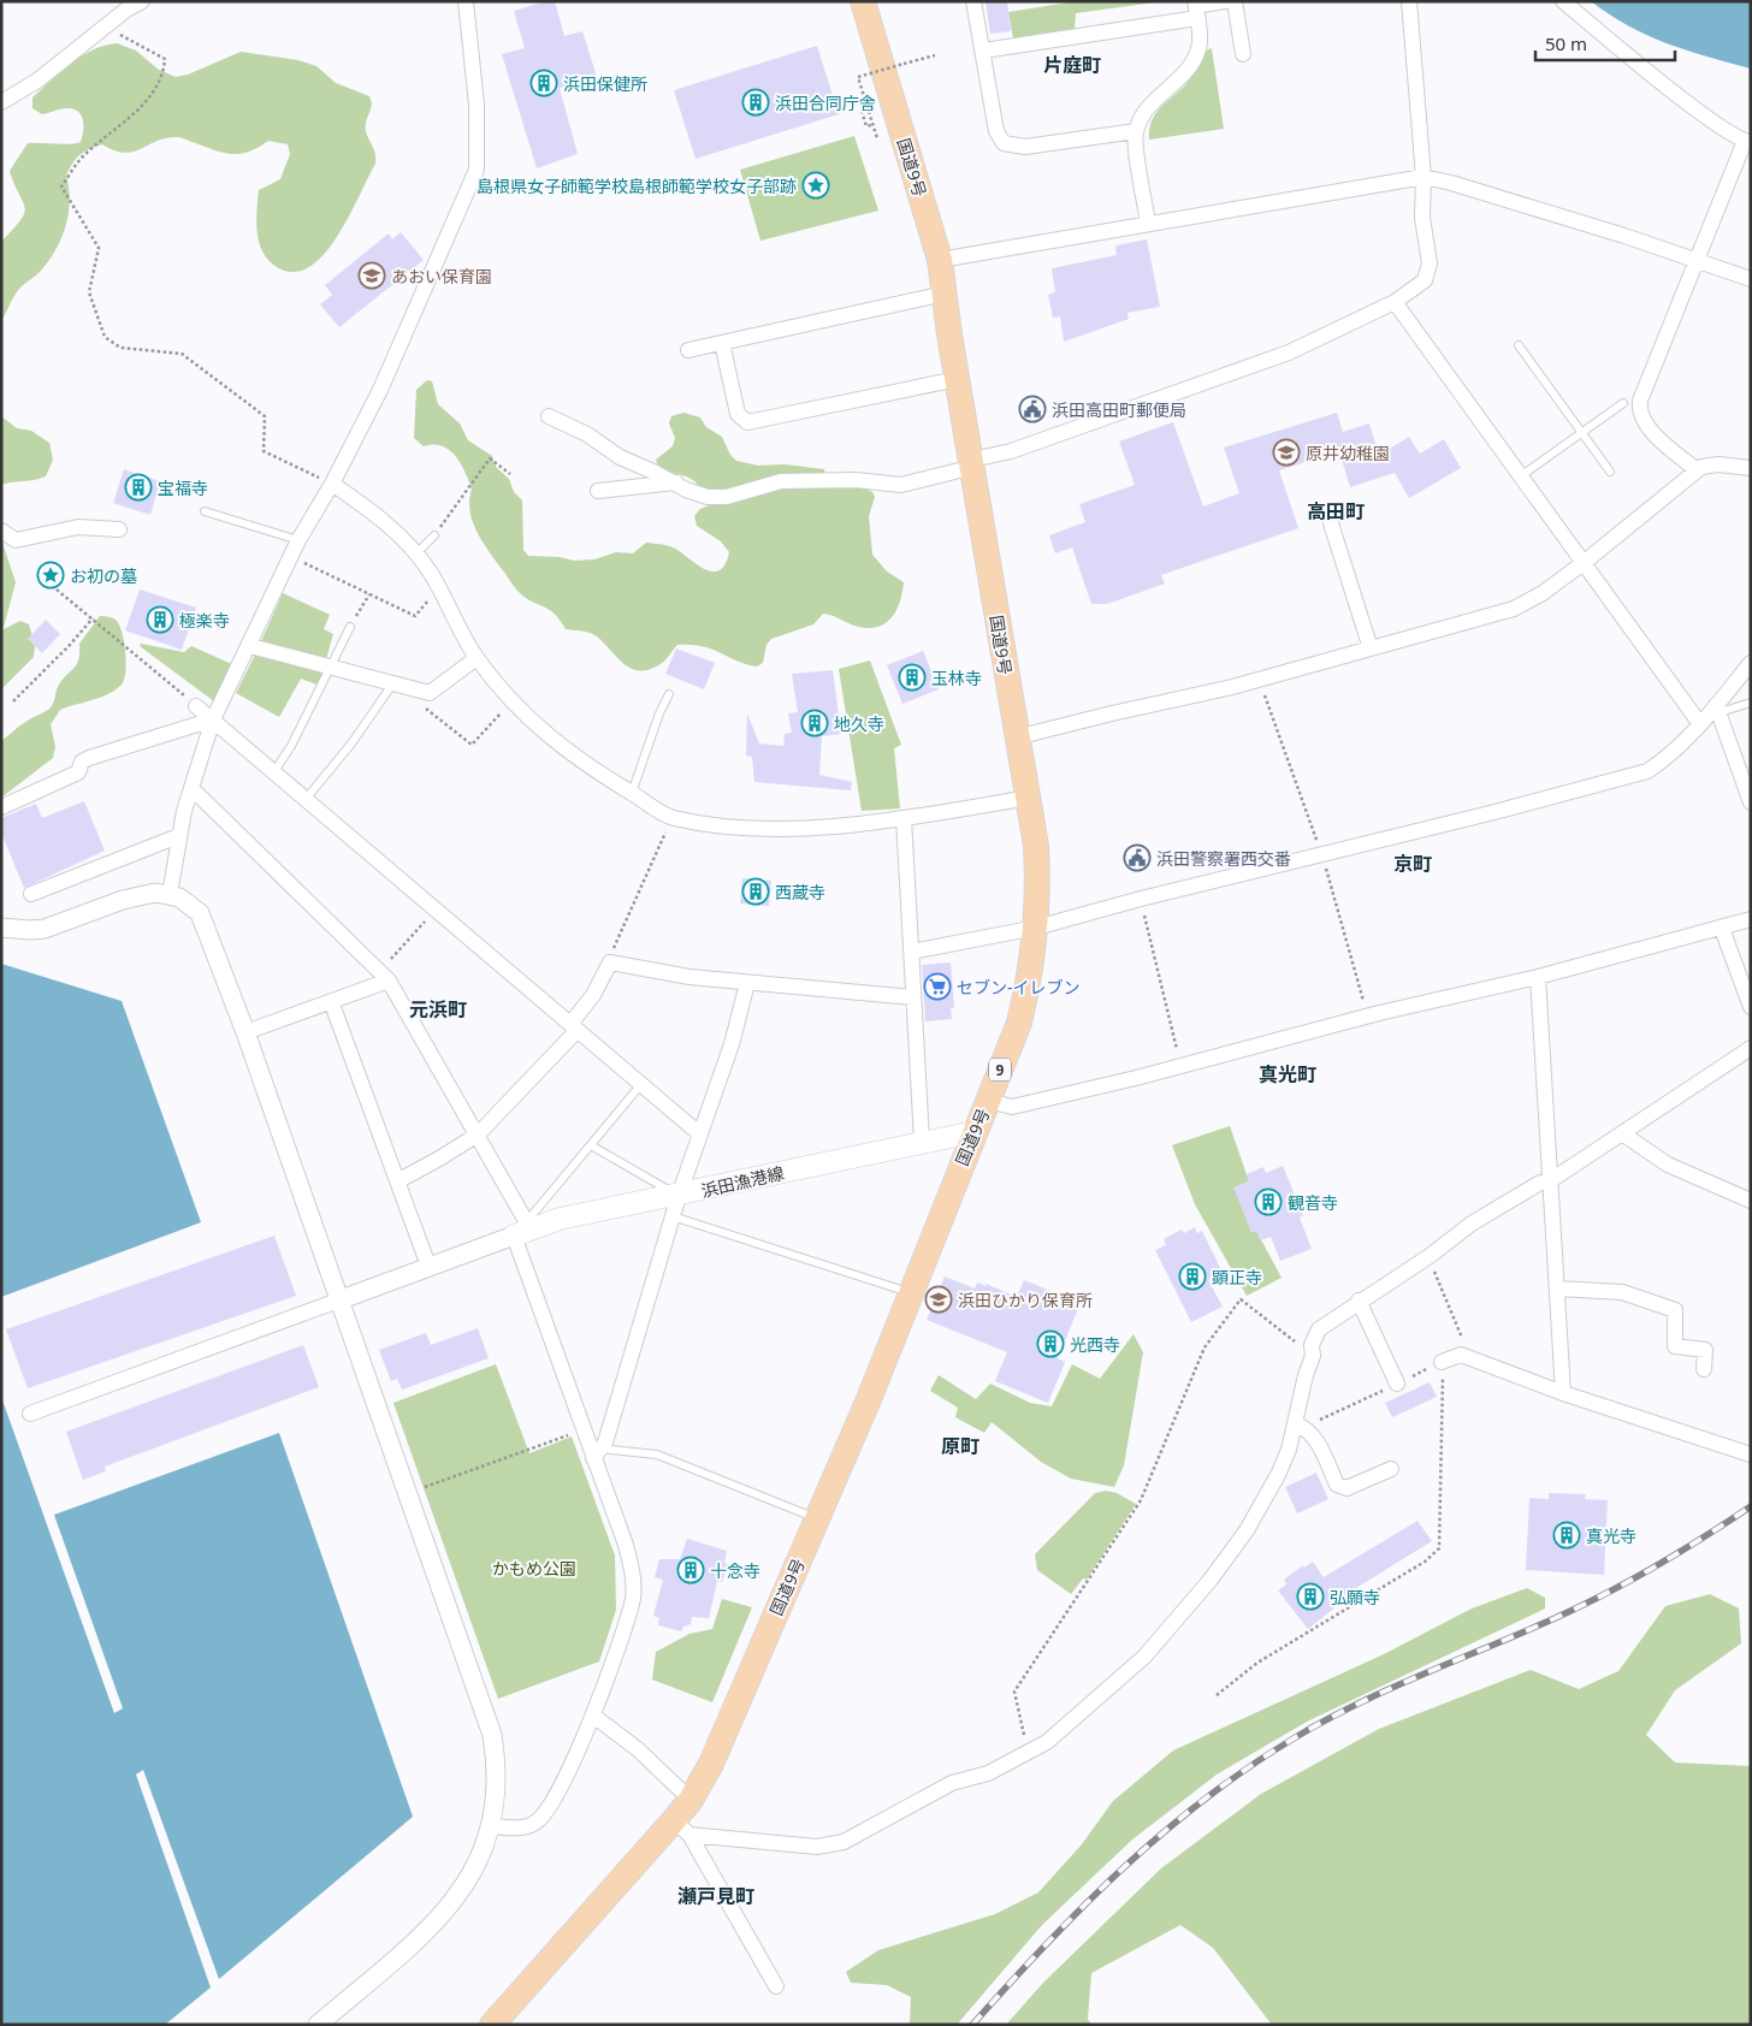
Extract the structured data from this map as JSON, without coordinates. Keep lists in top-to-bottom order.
{
  "streets": {
    "highway": ["国道9号", "9"],
    "main road": ["浜田漁港線"]
  },
  "crossings": [
    ["国道9号", "浜田漁港線"]
  ],
  "districts": [
    "片庭町",
    "高田町",
    "京町",
    "元浜町",
    "真光町",
    "原町",
    "瀬戸見町"
  ],
  "parks": ["かもめ公園"],
  "places": {
    "building": [
      "浜田保健所",
      "浜田合同庁舎",
      "宝福寺",
      "極楽寺",
      "玉林寺",
      "地久寺",
      "西蔵寺",
      "観音寺",
      "顕正寺",
      "光西寺",
      "真光寺",
      "十念寺",
      "弘願寺"
    ],
    "place": ["島根県女子師範学校島根師範学校女子部跡", "お初の墓"],
    "school or university": ["あおい保育園", "原井幼稚園", "浜田ひかり保育所"],
    "public building": ["浜田高田町郵便局", "浜田警察署西交番"],
    "supermarket": ["セブン-イレブン"]
  },
  "scale_bar": "50 m"
}
